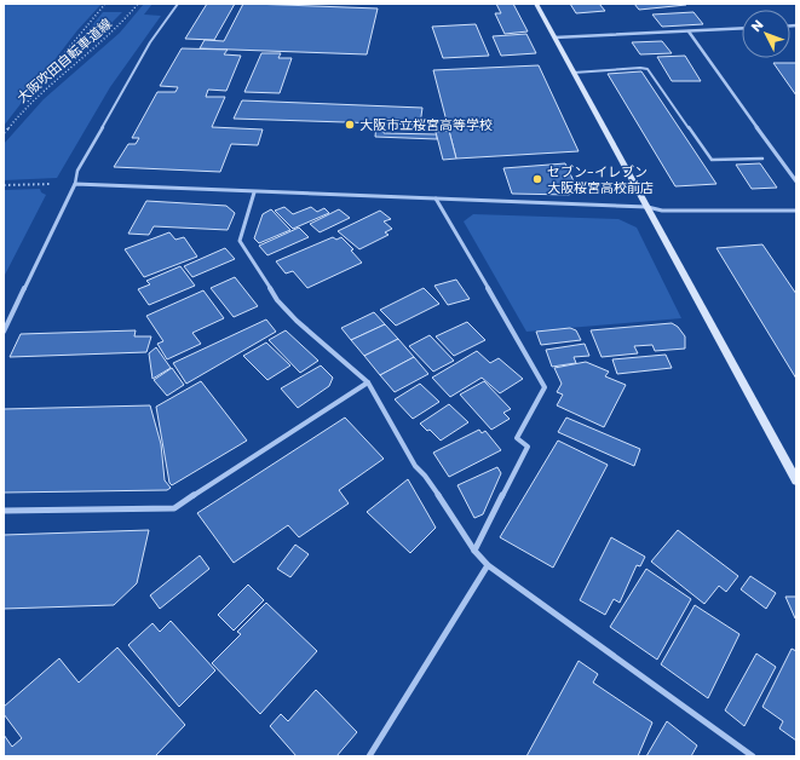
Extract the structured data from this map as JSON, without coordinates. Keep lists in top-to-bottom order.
{
  "streets": {
    "path": ["大阪吹田自転車道線"]
  },
  "places": ["大阪市立桜宮高等学校", "セブン-イレブン 大阪桜宮高校前店"],
  "north": "top left"
}
